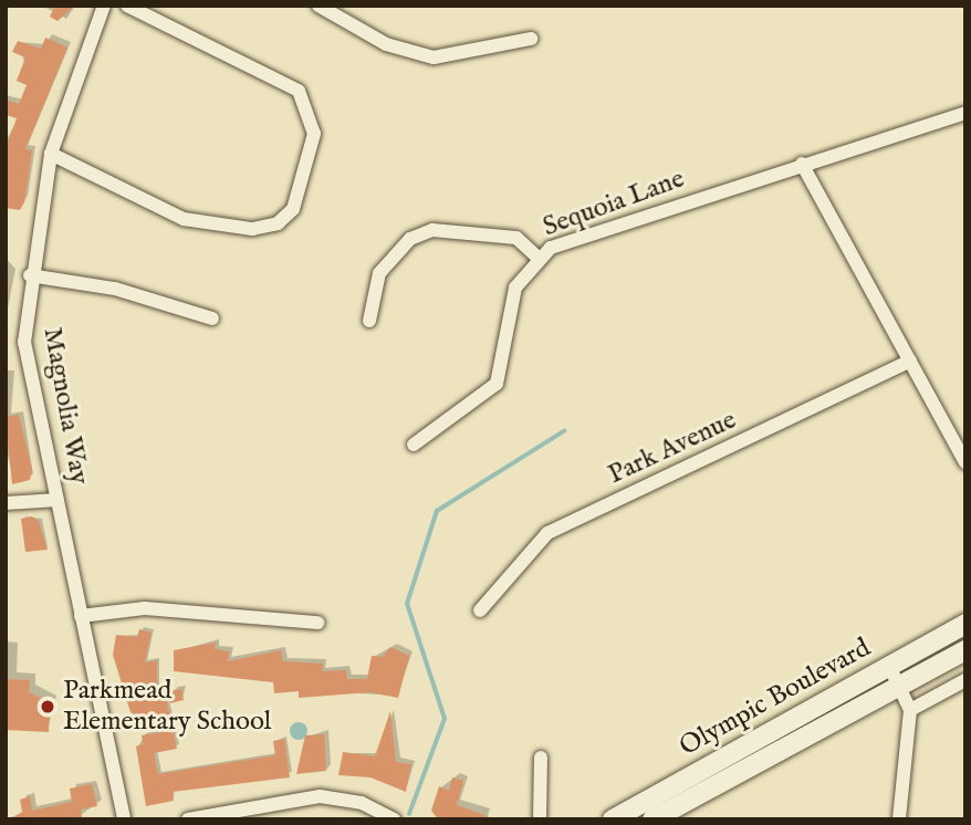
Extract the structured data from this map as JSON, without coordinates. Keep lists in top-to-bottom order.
{
  "streets": {
    "main road": ["Olympic Boulevard"],
    "street": ["Sequoia Lane", "Magnolia Way", "Park Avenue"]
  },
  "places": ["Parkmead Elementary School"]
}
